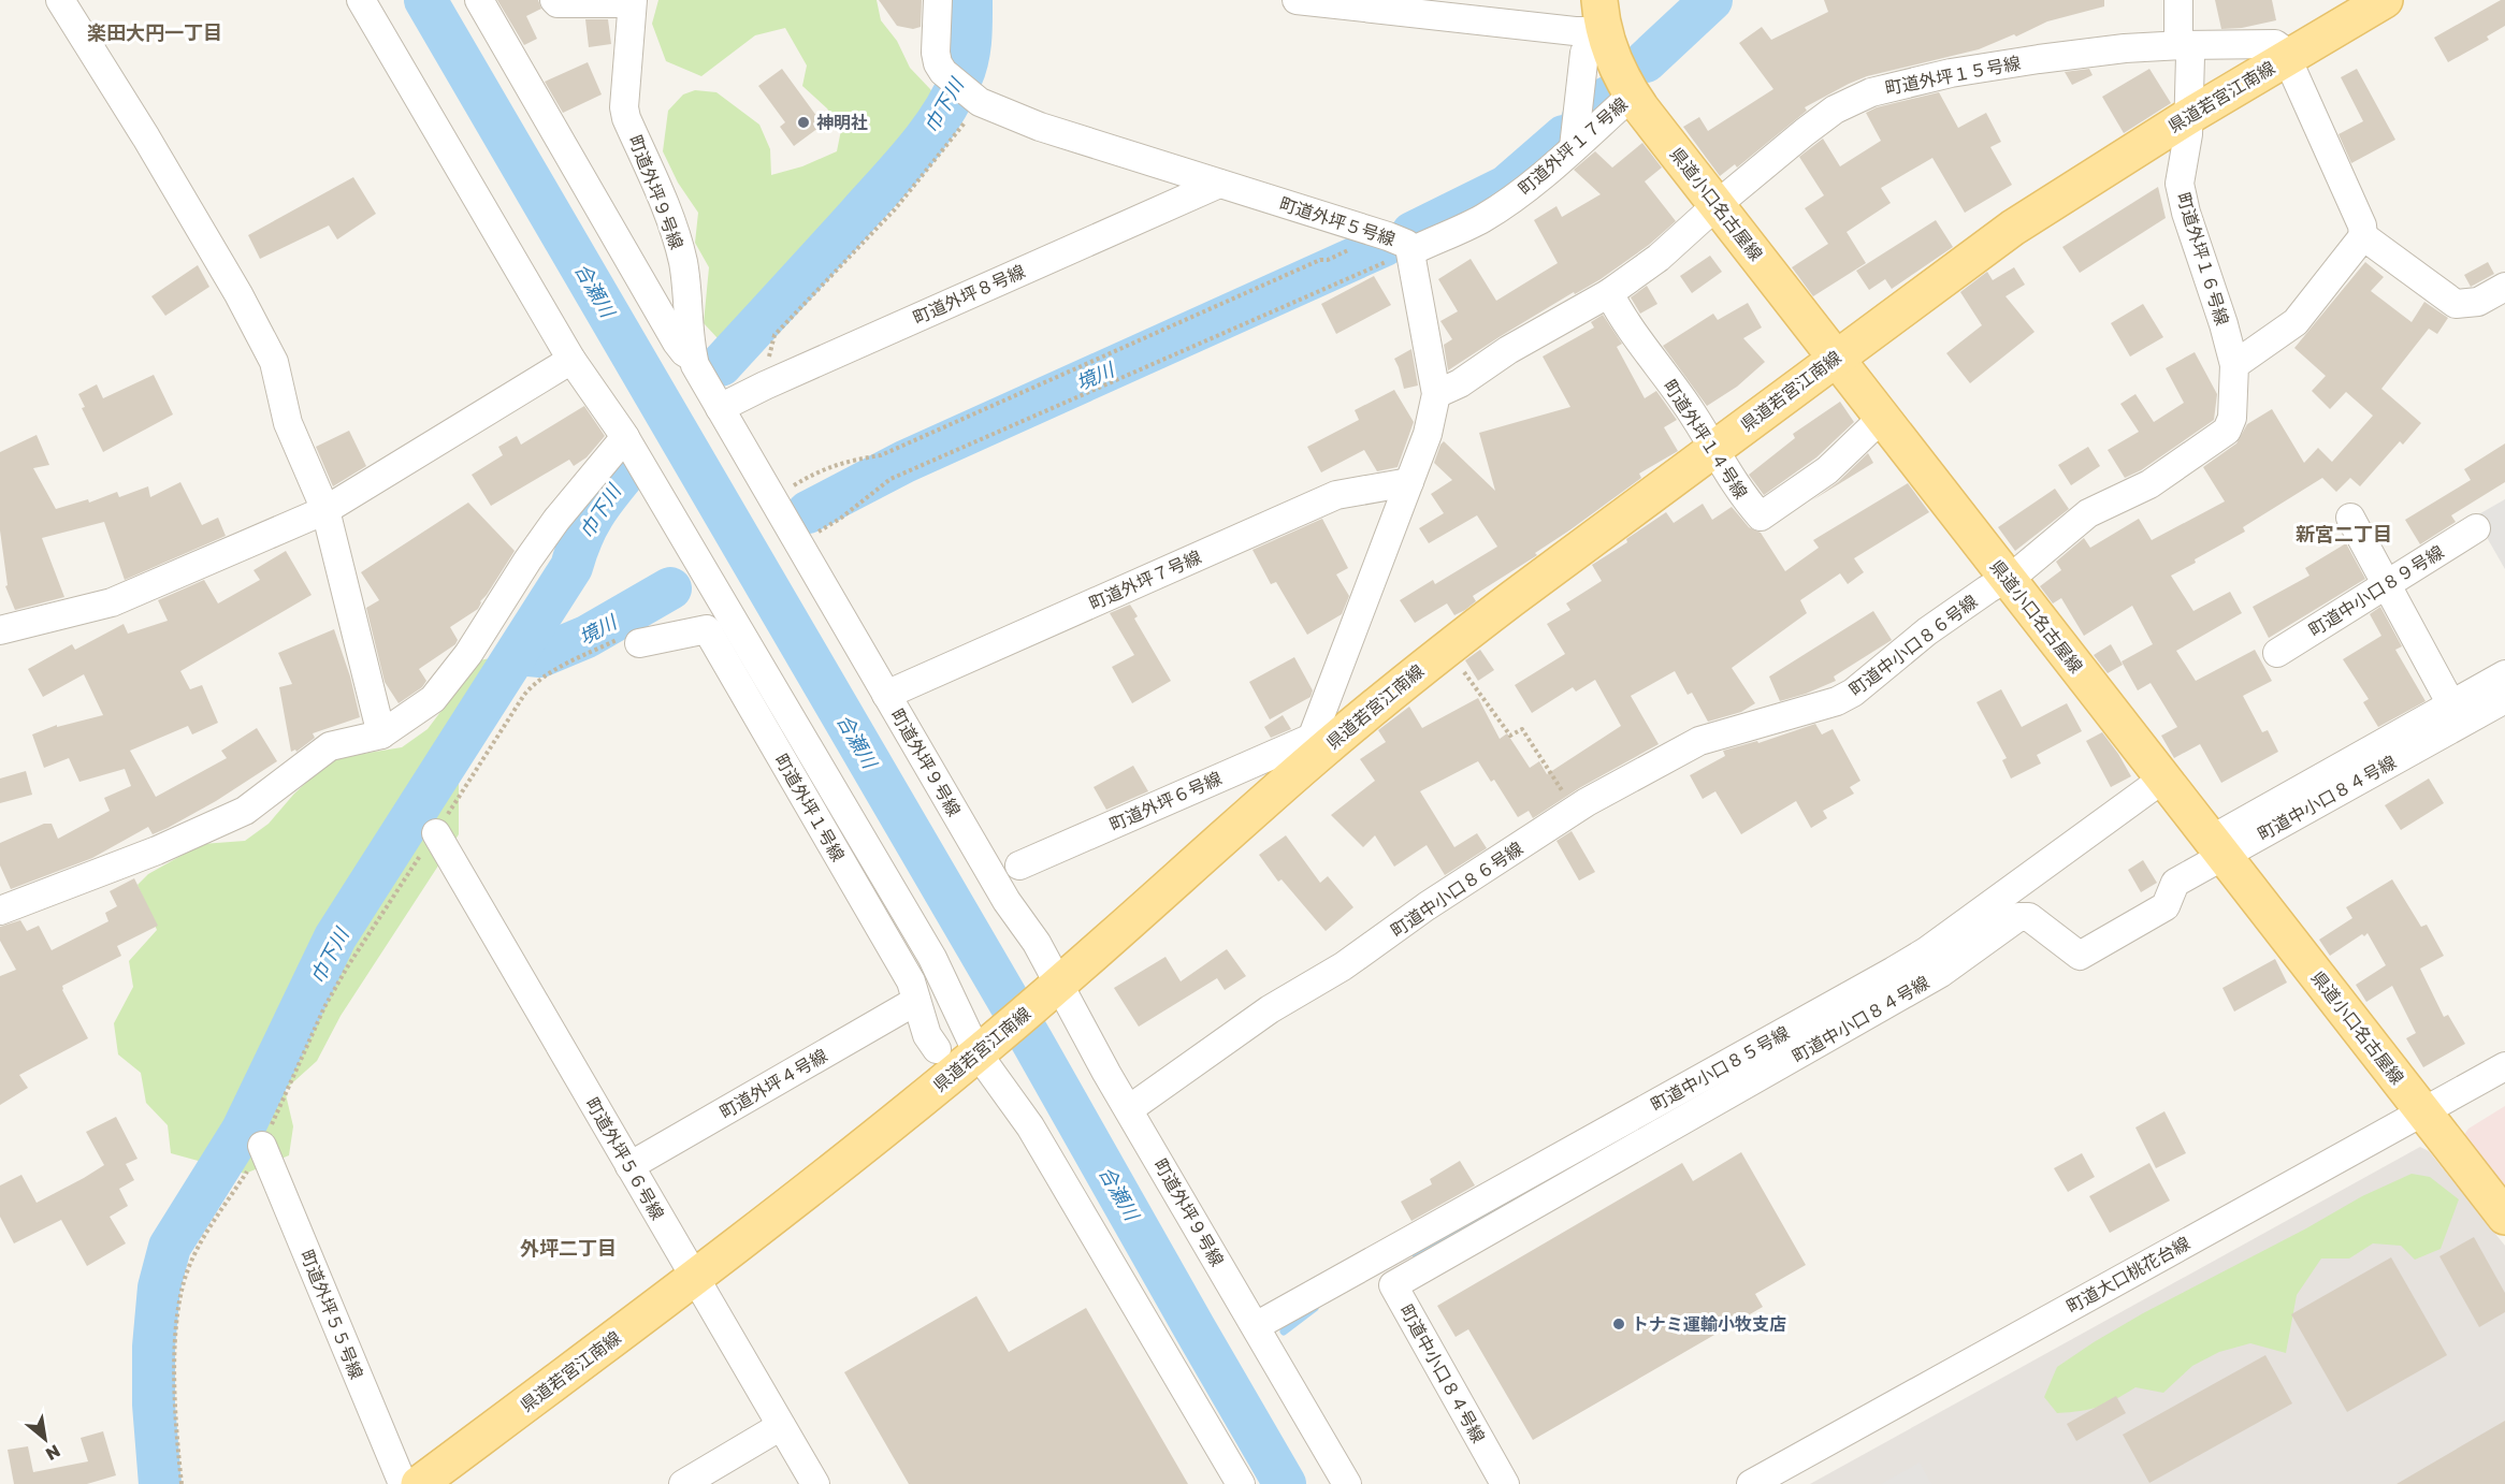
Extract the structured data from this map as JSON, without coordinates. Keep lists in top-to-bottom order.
{
  "streets": {
    "main road": ["県道若宮江南線", "県道小口名古屋線"],
    "street": [
      "町道外坪１５号線",
      "町道外坪１７号線",
      "町道外坪９号線",
      "町道外坪５号線",
      "町道外坪１６号線",
      "町道外坪８号線",
      "町道外坪１４号線",
      "町道外坪７号線",
      "町道中小口８９号線",
      "町道中小口８６号線",
      "町道中小口８４号線",
      "町道外坪６号線",
      "町道外坪１号線",
      "町道中小口８５号線",
      "町道外坪４号線",
      "町道外坪５６号線",
      "町道大口桃花台線",
      "町道外坪５５号線"
    ]
  },
  "crossings": [
    ["町道外坪１５号線", "県道若宮江南線"],
    ["町道外坪１５号線", "県道小口名古屋線"],
    ["町道外坪１５号線", "町道外坪５号線"],
    ["町道外坪１５号線", "町道外坪１６号線"],
    ["町道外坪１５号線", "町道外坪１４号線"],
    ["県道若宮江南線", "町道外坪９号線"],
    ["県道若宮江南線", "県道小口名古屋線"],
    ["県道若宮江南線", "町道外坪５号線"],
    ["県道若宮江南線", "町道外坪１６号線"],
    ["県道若宮江南線", "町道外坪１４号線"],
    ["県道若宮江南線", "町道外坪６号線"],
    ["県道若宮江南線", "町道外坪５６号線"],
    ["町道外坪１７号線", "県道小口名古屋線"],
    ["町道外坪１７号線", "町道外坪５号線"],
    ["町道外坪９号線", "町道外坪８号線"],
    ["町道外坪９号線", "町道外坪７号線"],
    ["町道外坪９号線", "町道中小口８６号線"],
    ["町道外坪９号線", "町道中小口８５号線"],
    ["県道小口名古屋線", "町道外坪１４号線"],
    ["県道小口名古屋線", "町道中小口８６号線"],
    ["県道小口名古屋線", "町道中小口８４号線"],
    ["県道小口名古屋線", "町道中小口８５号線"],
    ["県道小口名古屋線", "町道大口桃花台線"],
    ["町道外坪５号線", "町道外坪８号線"],
    ["町道外坪５号線", "町道外坪７号線"],
    ["町道外坪５号線", "町道外坪６号線"],
    ["町道外坪１６号線", "町道中小口８６号線"],
    ["町道外坪１号線", "町道外坪４号線"],
    ["町道外坪４号線", "町道外坪５６号線"]
  ],
  "districts": ["楽田大円一丁目", "新宮二丁目", "外坪二丁目"],
  "water": ["巾下川", "合瀬川", "境川"],
  "places": ["神明社", "トナミ運輸小牧支店"],
  "north": "bottom right"
}
